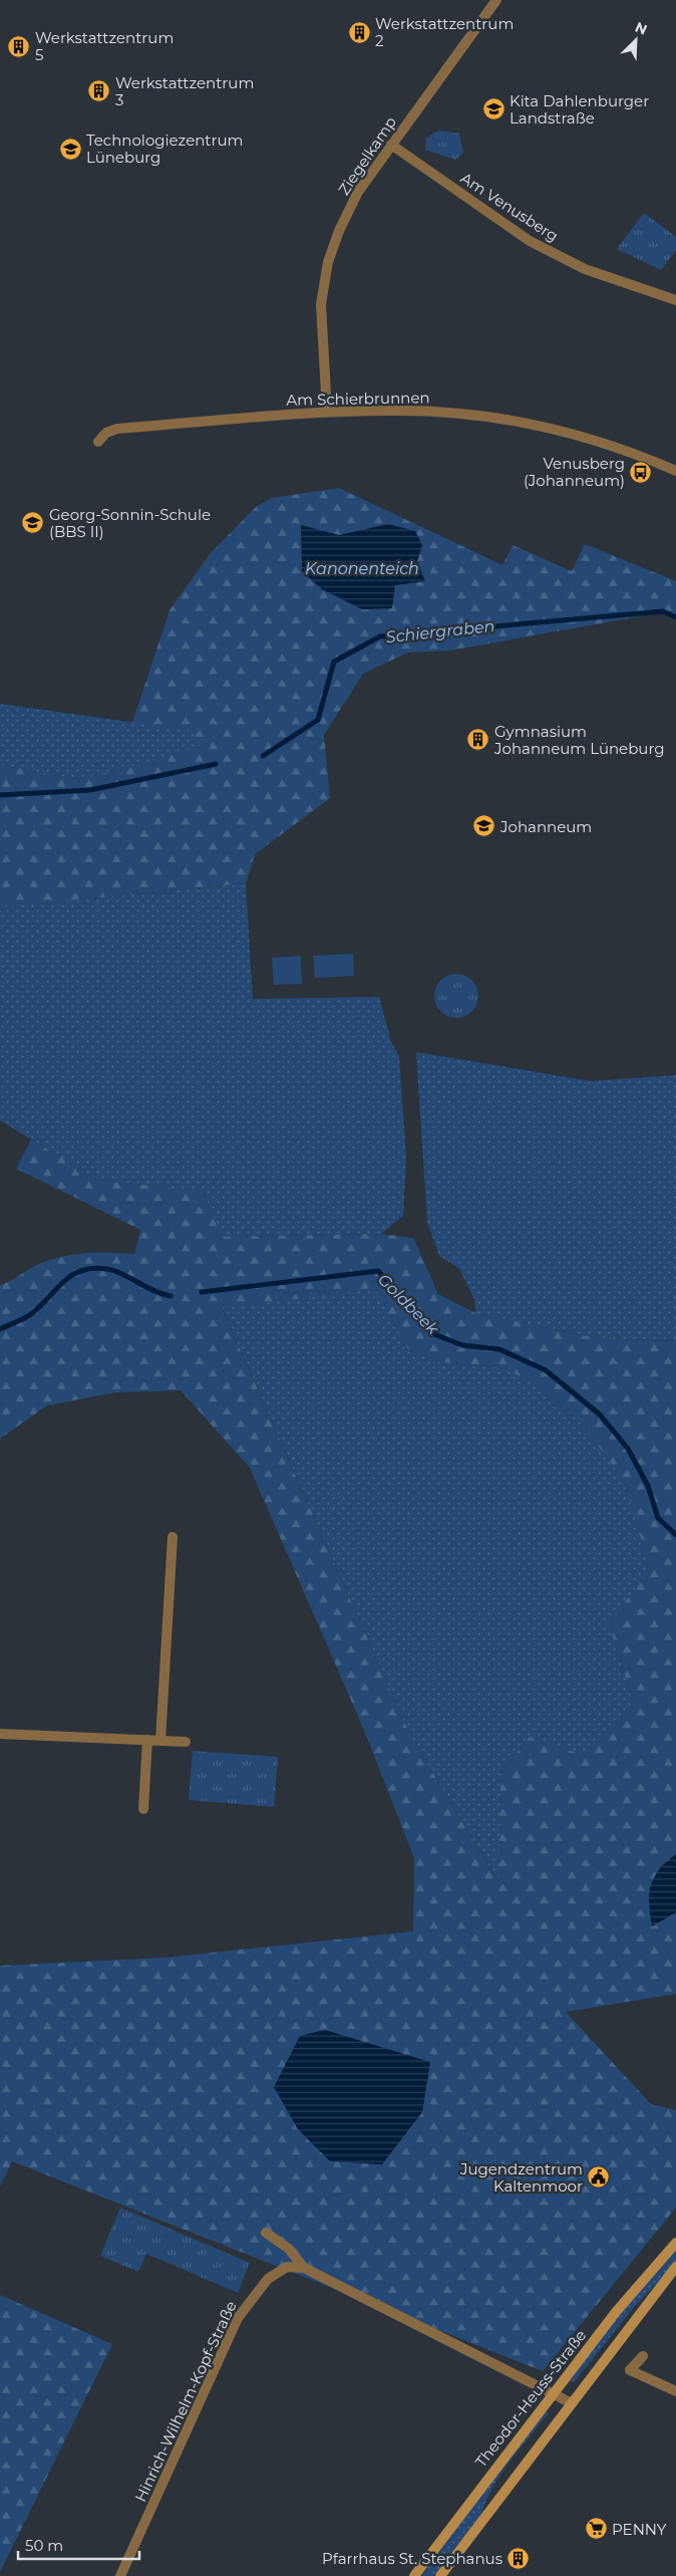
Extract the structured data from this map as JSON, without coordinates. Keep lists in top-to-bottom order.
{
  "streets": {
    "main road": ["Theodor-Heuss-Straße"],
    "street": [
      "Ziegelkamp",
      "Am Venusberg",
      "Am Schierbrunnen",
      "Hinrich-Wilhelm-Kopf-Straße"
    ]
  },
  "crossings": [
    ["Ziegelkamp", "Am Venusberg"],
    ["Ziegelkamp", "Am Schierbrunnen"]
  ],
  "water": ["Kanonenteich", "Schiergraben", "Goldbeek"],
  "places": {
    "building": [
      "Werkstattzentrum 2",
      "Werkstattzentrum 5",
      "Werkstattzentrum 3",
      "Gymnasium Johanneum Lüneburg",
      "Pfarrhaus St. Stephanus"
    ],
    "school or university": [
      "Kita Dahlenburger Landstraße",
      "Technologiezentrum Lüneburg",
      "Georg-Sonnin-Schule (BBS II)",
      "Johanneum"
    ],
    "bus stop": ["Venusberg (Johanneum)"],
    "public building": ["Jugendzentrum Kaltenmoor"],
    "supermarket": ["PENNY"]
  },
  "scale_bar": "50 m",
  "north": "top right"
}
